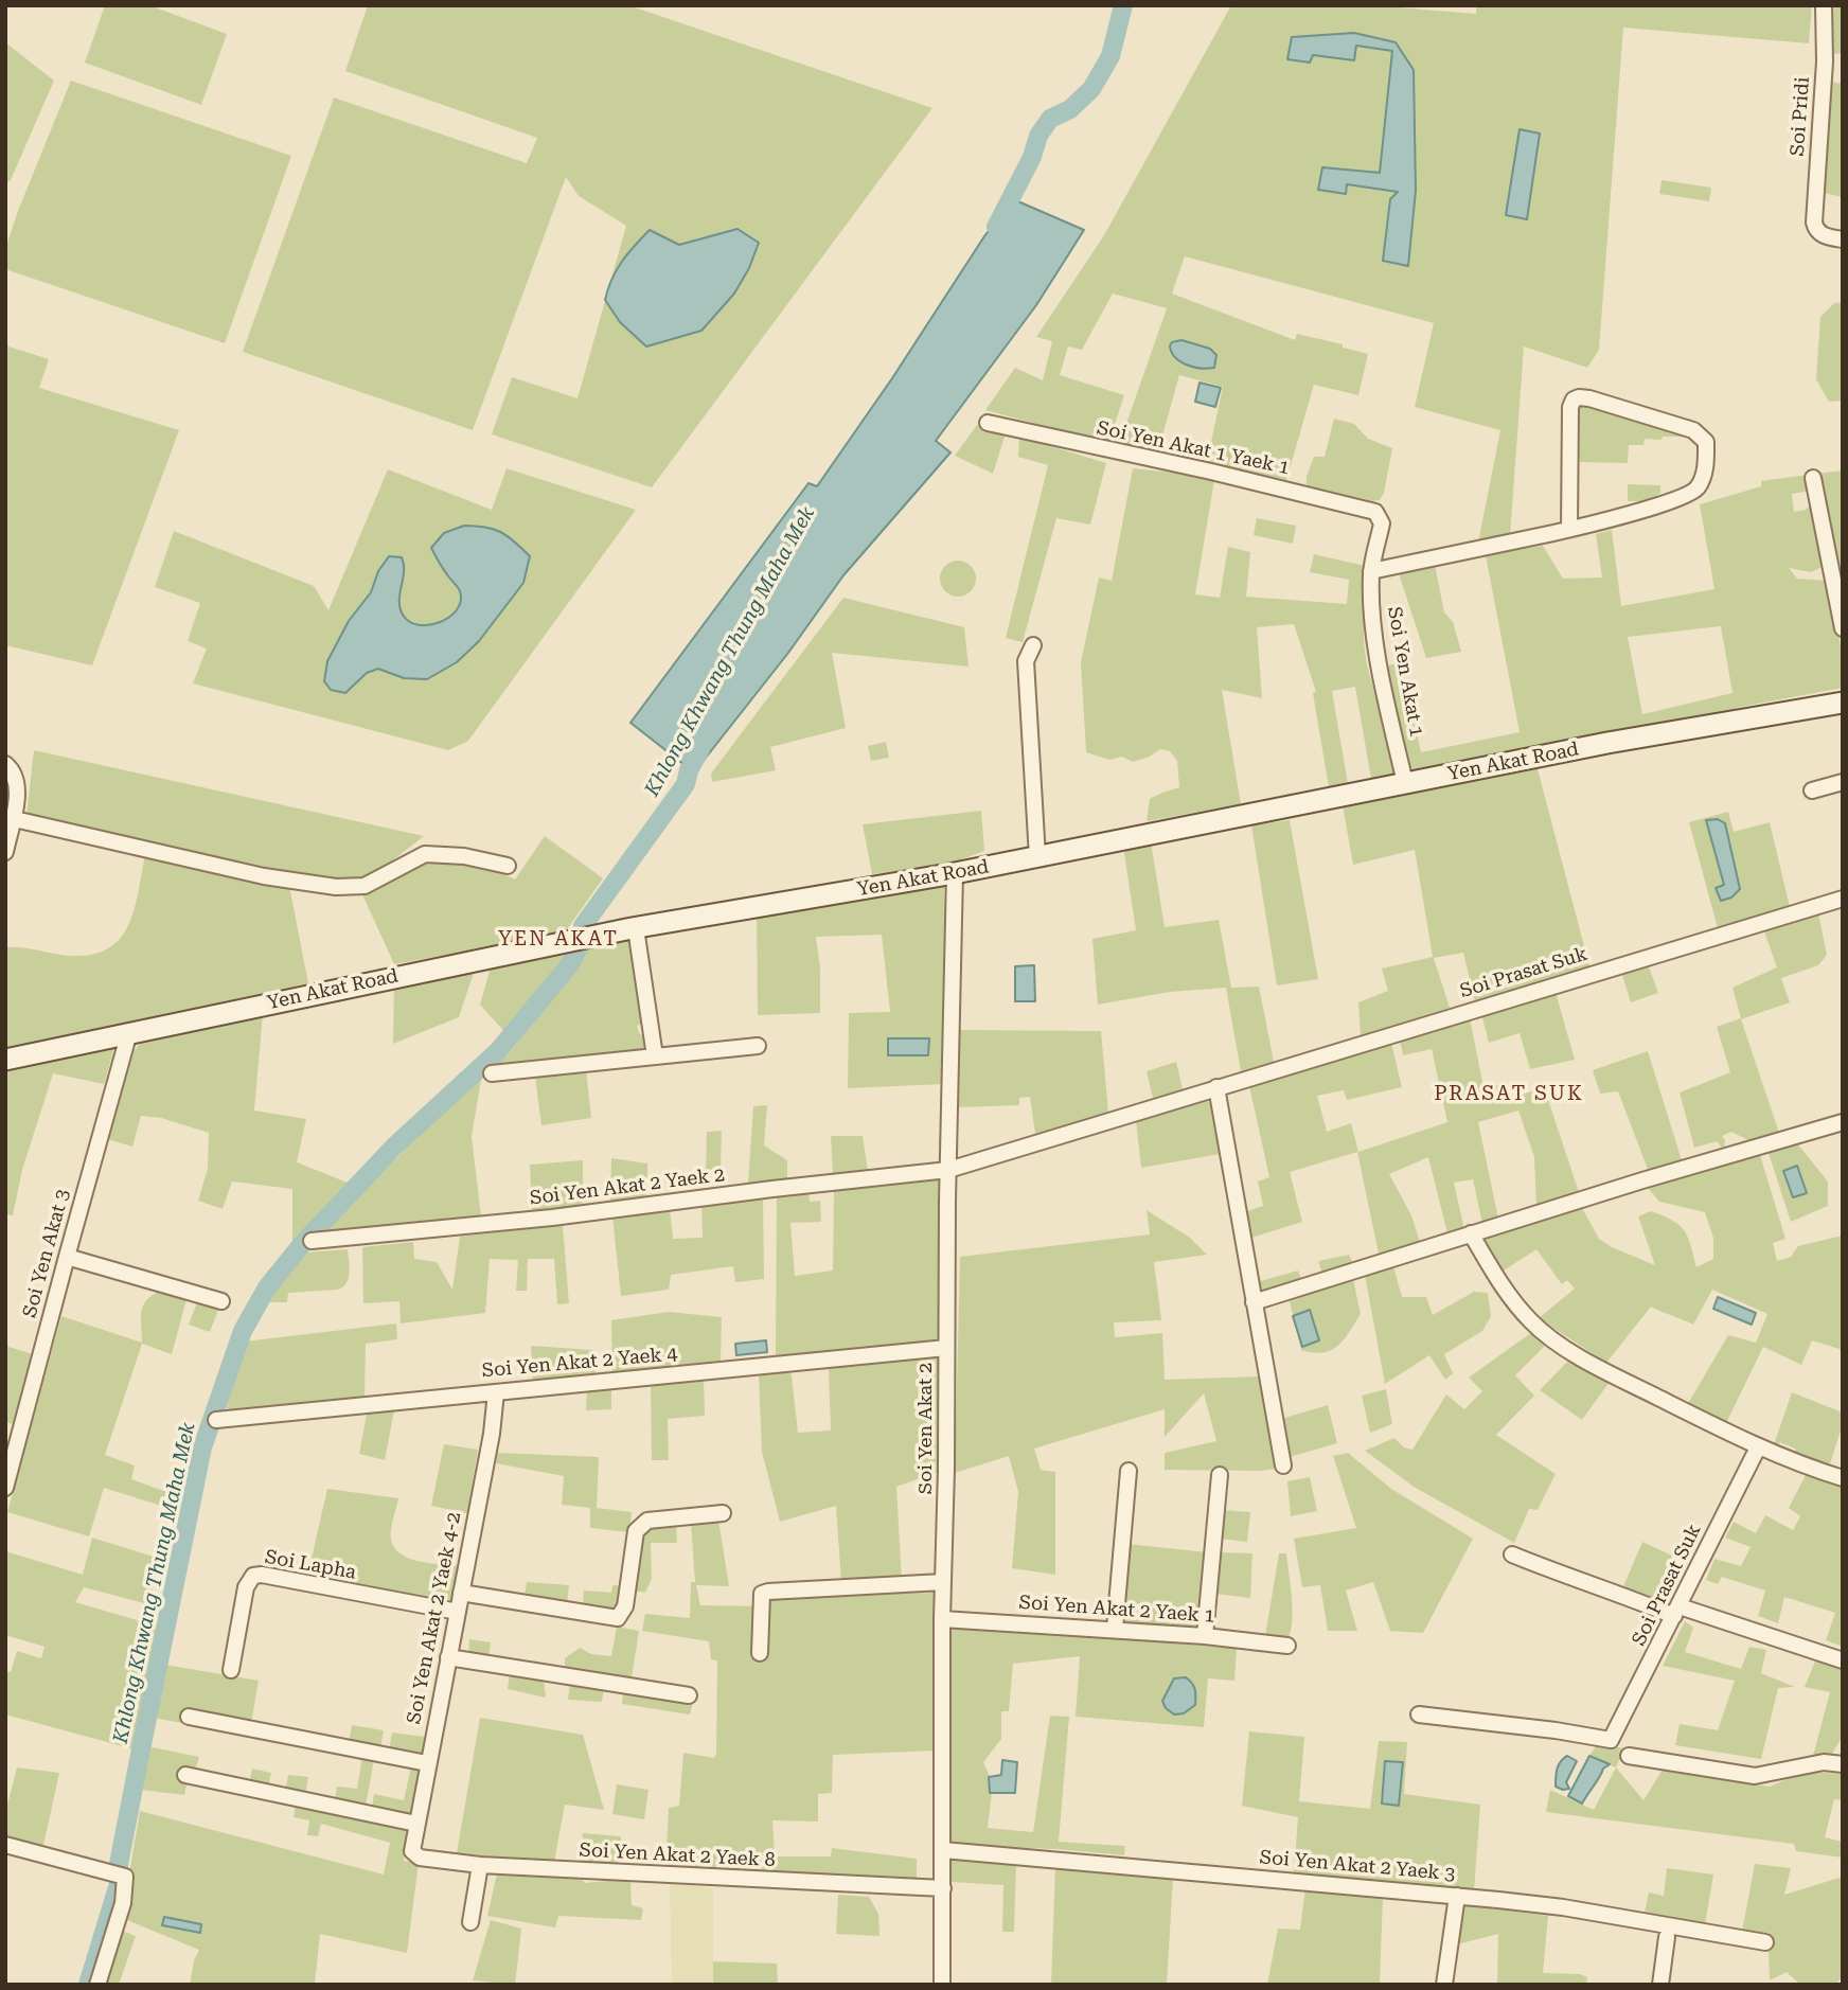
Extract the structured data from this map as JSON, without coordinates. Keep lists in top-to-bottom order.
{
  "streets": {
    "street": [
      "Soi Pridi",
      "Soi Yen Akat 1 Yaek 1",
      "Soi Yen Akat 1",
      "Yen Akat Road",
      "Soi Prasat Suk",
      "Soi Yen Akat 2 Yaek 2",
      "Soi Yen Akat 3",
      "Soi Yen Akat 2 Yaek 4",
      "Soi Yen Akat 2",
      "Soi Lapha",
      "Soi Yen Akat 2 Yaek 1",
      "Soi Yen Akat 2 Yaek 4-2",
      "Soi Yen Akat 2 Yaek 8",
      "Soi Yen Akat 2 Yaek 3"
    ]
  },
  "crossings": [
    ["Soi Yen Akat 1 Yaek 1", "Soi Yen Akat 1"],
    ["Soi Yen Akat 1", "Yen Akat Road"],
    ["Yen Akat Road", "Soi Yen Akat 3"],
    ["Yen Akat Road", "Soi Yen Akat 2"],
    ["Soi Prasat Suk", "Soi Yen Akat 2 Yaek 2"],
    ["Soi Prasat Suk", "Soi Yen Akat 2"],
    ["Soi Yen Akat 2 Yaek 2", "Soi Yen Akat 2"],
    ["Soi Yen Akat 2 Yaek 4", "Soi Yen Akat 2"],
    ["Soi Yen Akat 2 Yaek 4", "Soi Yen Akat 2 Yaek 4-2"],
    ["Soi Yen Akat 2", "Soi Yen Akat 2 Yaek 1"],
    ["Soi Yen Akat 2", "Soi Yen Akat 2 Yaek 8"],
    ["Soi Yen Akat 2", "Soi Yen Akat 2 Yaek 3"],
    ["Soi Lapha", "Soi Yen Akat 2 Yaek 4-2"],
    ["Soi Yen Akat 2 Yaek 4-2", "Soi Yen Akat 2 Yaek 8"]
  ],
  "districts": ["YEN AKAT", "PRASAT SUK"],
  "water": ["Khlong Khwang Thung Maha Mek"]
}
